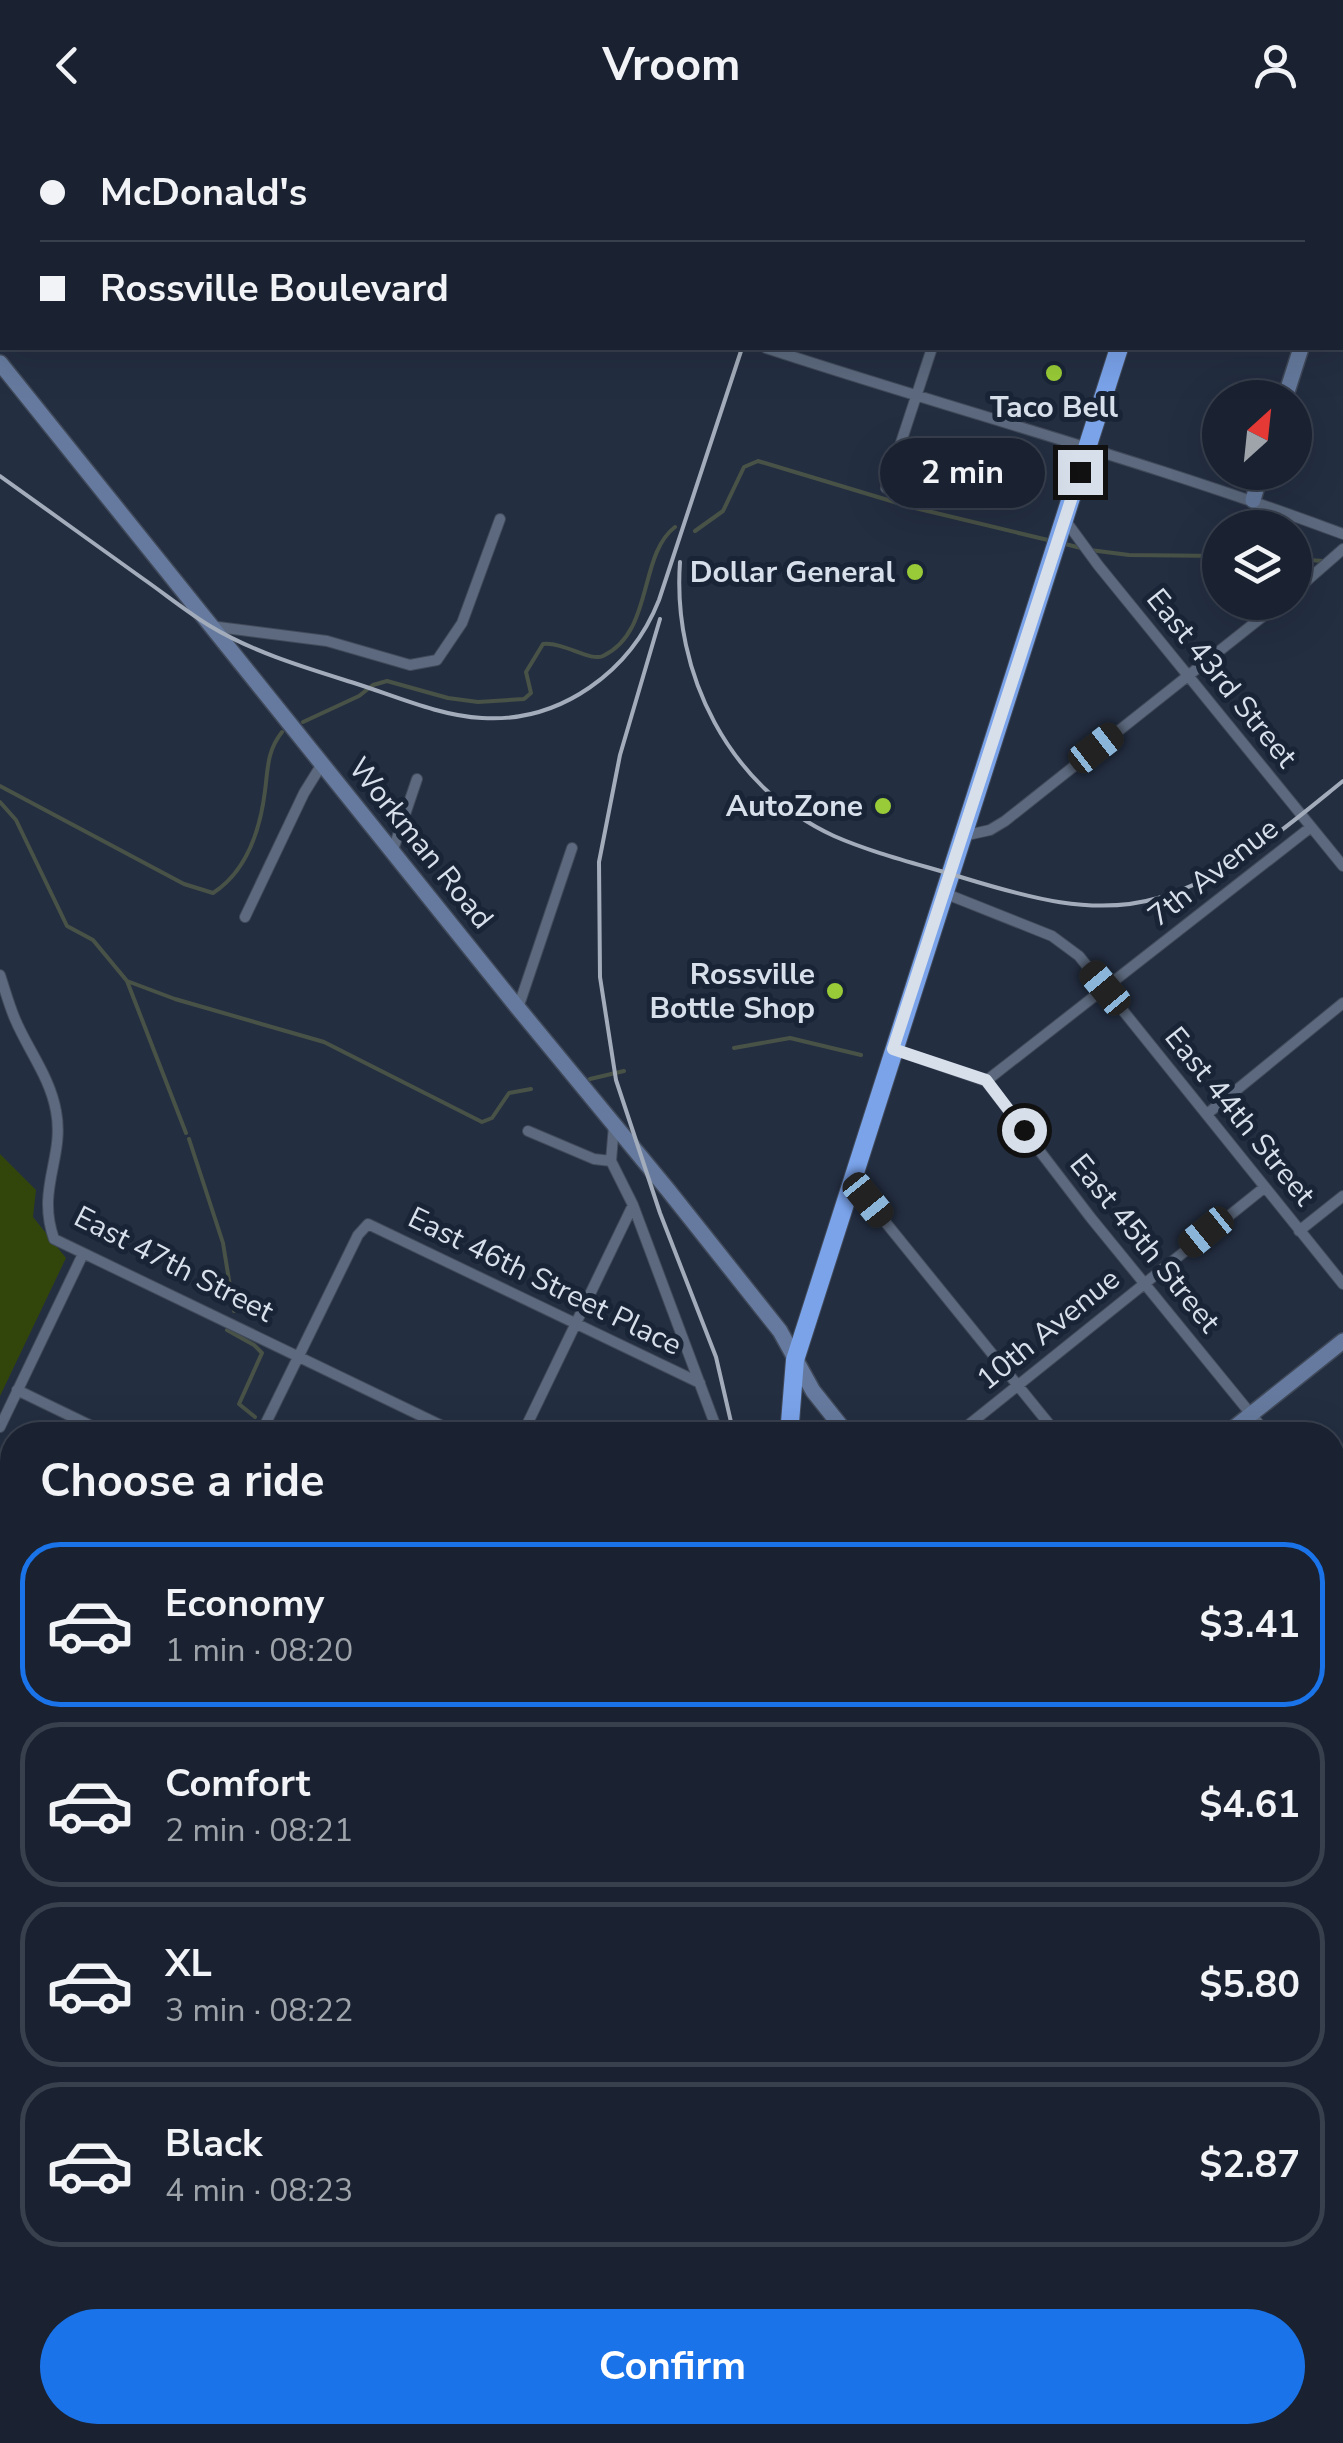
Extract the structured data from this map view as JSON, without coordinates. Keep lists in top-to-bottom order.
{
  "streets": {
    "street": [
      "East 43rd Street",
      "Workman Road",
      "7th Avenue",
      "East 44th Street",
      "East 45th Street",
      "East 47th Street",
      "East 46th Street Place",
      "10th Avenue"
    ]
  },
  "crossings": [
    ["East 43rd Street", "7th Avenue"],
    ["7th Avenue", "East 44th Street"],
    ["7th Avenue", "East 45th Street"],
    ["East 44th Street", "10th Avenue"],
    ["East 45th Street", "10th Avenue"],
    ["East 47th Street", "East 46th Street Place"]
  ],
  "places": [
    "Taco Bell",
    "Dollar General",
    "AutoZone",
    "Rossville Bottle Shop"
  ],
  "north": "top right",
  "page": {
    "header": "Vroom",
    "banner": ["McDonald's", "Rossville Boulevard"],
    "bubble": "2 min",
    "heading": "Choose a ride",
    "list": [
      {
        "name": "Economy",
        "note": "1 min · 08:20",
        "value": "$3.41"
      },
      {
        "name": "Comfort",
        "note": "2 min · 08:21",
        "value": "$4.61"
      },
      {
        "name": "XL",
        "note": "3 min · 08:22",
        "value": "$5.80"
      },
      {
        "name": "Black",
        "note": "4 min · 08:23",
        "value": "$2.87"
      }
    ],
    "buttons": "Confirm"
  }
}
